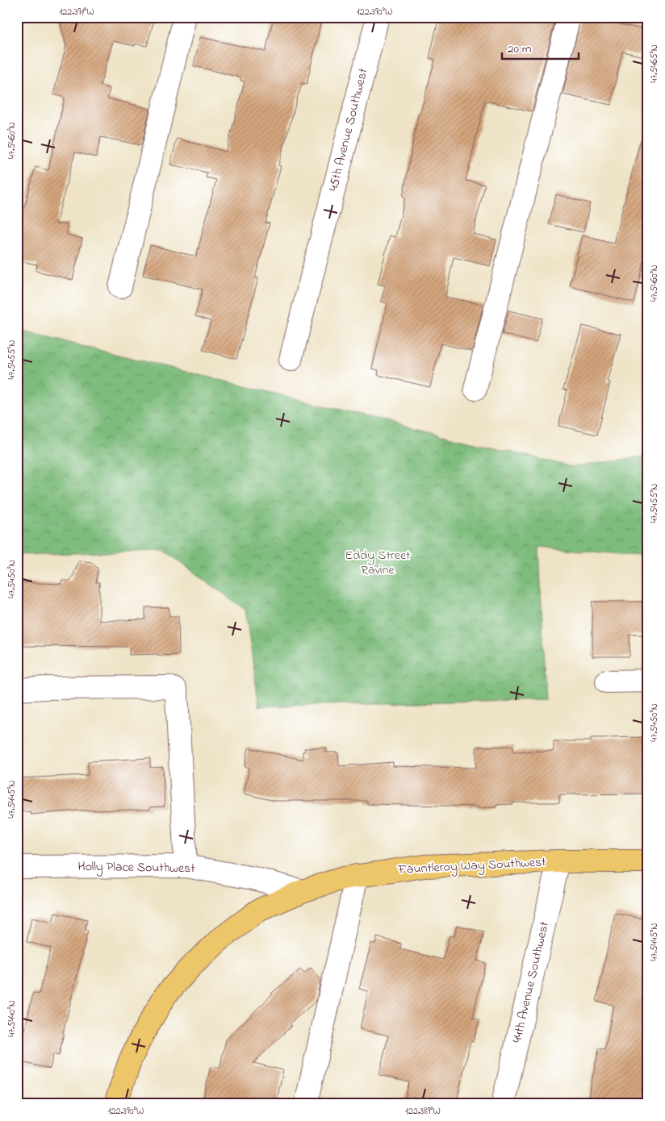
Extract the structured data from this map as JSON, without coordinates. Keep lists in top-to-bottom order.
{
  "streets": {
    "main road": ["Fauntleroy Way Southwest"],
    "street": ["45th Avenue Southwest", "Holly Place Southwest", "44th Avenue Southwest"]
  },
  "crossings": [
    ["Fauntleroy Way Southwest", "Holly Place Southwest"],
    ["Fauntleroy Way Southwest", "44th Avenue Southwest"]
  ],
  "parks": ["Eddy Street Ravine"],
  "scale_bar": "20 m",
  "coordinates": [
    "122.391°W",
    "122.390°W",
    "47.5465°N",
    "47.5460°N",
    "47.5455°N",
    "47.5450°N",
    "47.5445°N",
    "47.5440°N",
    "122.389°W"
  ]
}
